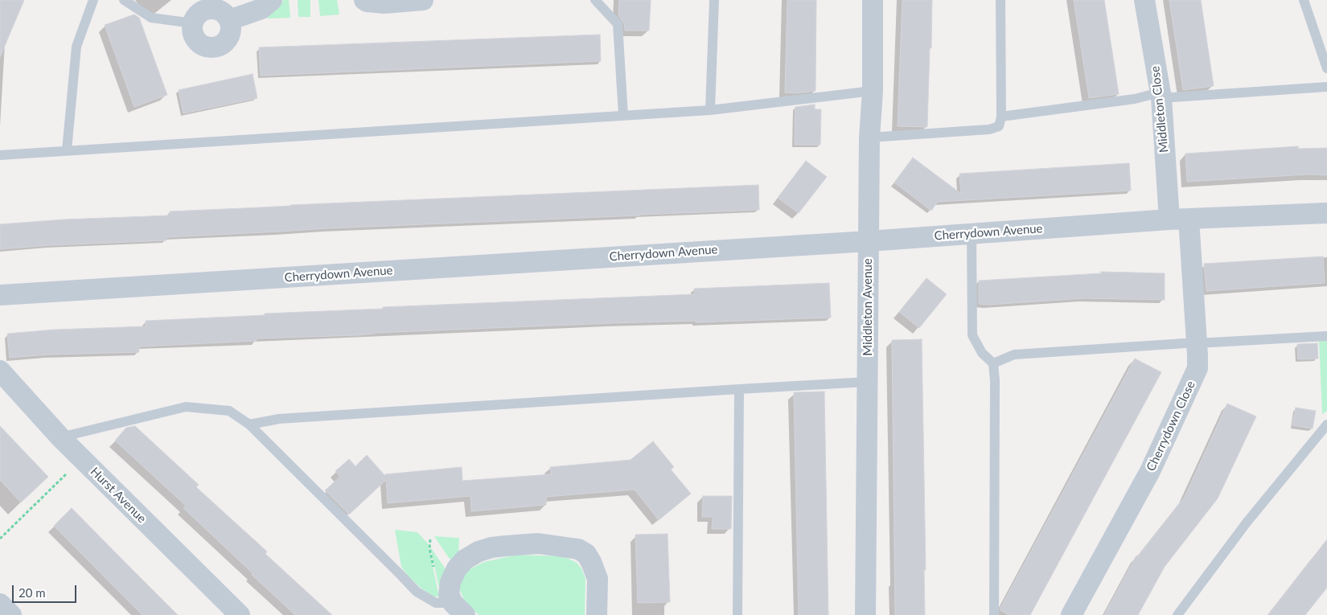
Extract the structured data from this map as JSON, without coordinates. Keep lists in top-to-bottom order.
{
  "streets": {
    "street": [
      "Middleton Close",
      "Cherrydown Avenue",
      "Middleton Avenue",
      "Cherrydown Close",
      "Hurst Avenue"
    ]
  },
  "crossings": [
    ["Middleton Close", "Cherrydown Avenue"],
    ["Middleton Close", "Cherrydown Close"],
    ["Cherrydown Avenue", "Middleton Avenue"],
    ["Cherrydown Avenue", "Cherrydown Close"]
  ],
  "scale_bar": "20 m"
}
